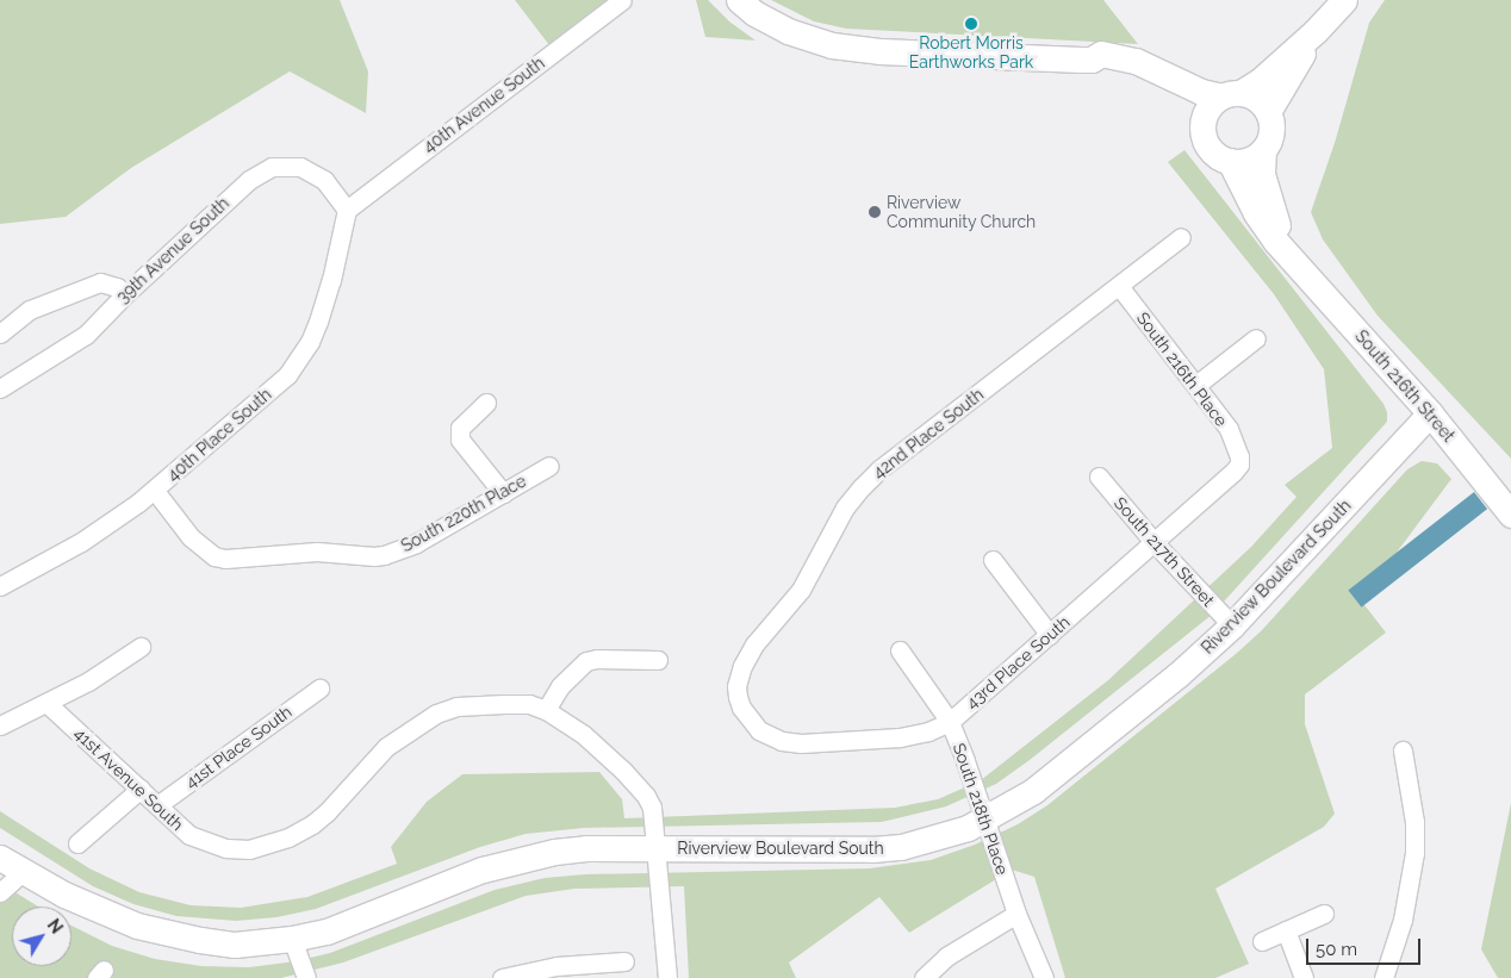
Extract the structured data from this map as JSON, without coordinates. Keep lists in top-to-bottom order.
{
  "streets": {
    "street": [
      "40th Avenue South",
      "39th Avenue South",
      "South 216th Place",
      "South 216th Street",
      "42nd Place South",
      "40th Place South",
      "South 220th Place",
      "South 217th Street",
      "Riverview Boulevard South",
      "43rd Place South",
      "41st Place South",
      "41st Avenue South",
      "South 218th Place"
    ]
  },
  "crossings": [
    ["40th Avenue South", "39th Avenue South"],
    ["40th Avenue South", "40th Place South"],
    ["39th Avenue South", "40th Place South"],
    ["South 216th Place", "42nd Place South"],
    ["South 216th Place", "43rd Place South"],
    ["South 216th Street", "Riverview Boulevard South"],
    ["42nd Place South", "43rd Place South"],
    ["40th Place South", "South 220th Place"],
    ["South 217th Street", "Riverview Boulevard South"],
    ["South 217th Street", "43rd Place South"],
    ["Riverview Boulevard South", "South 218th Place"],
    ["43rd Place South", "South 218th Place"],
    ["41st Place South", "41st Avenue South"]
  ],
  "places": ["Robert Morris Earthworks Park", "Riverview Community Church"],
  "scale_bar": "50 m",
  "north": "top right"
}
